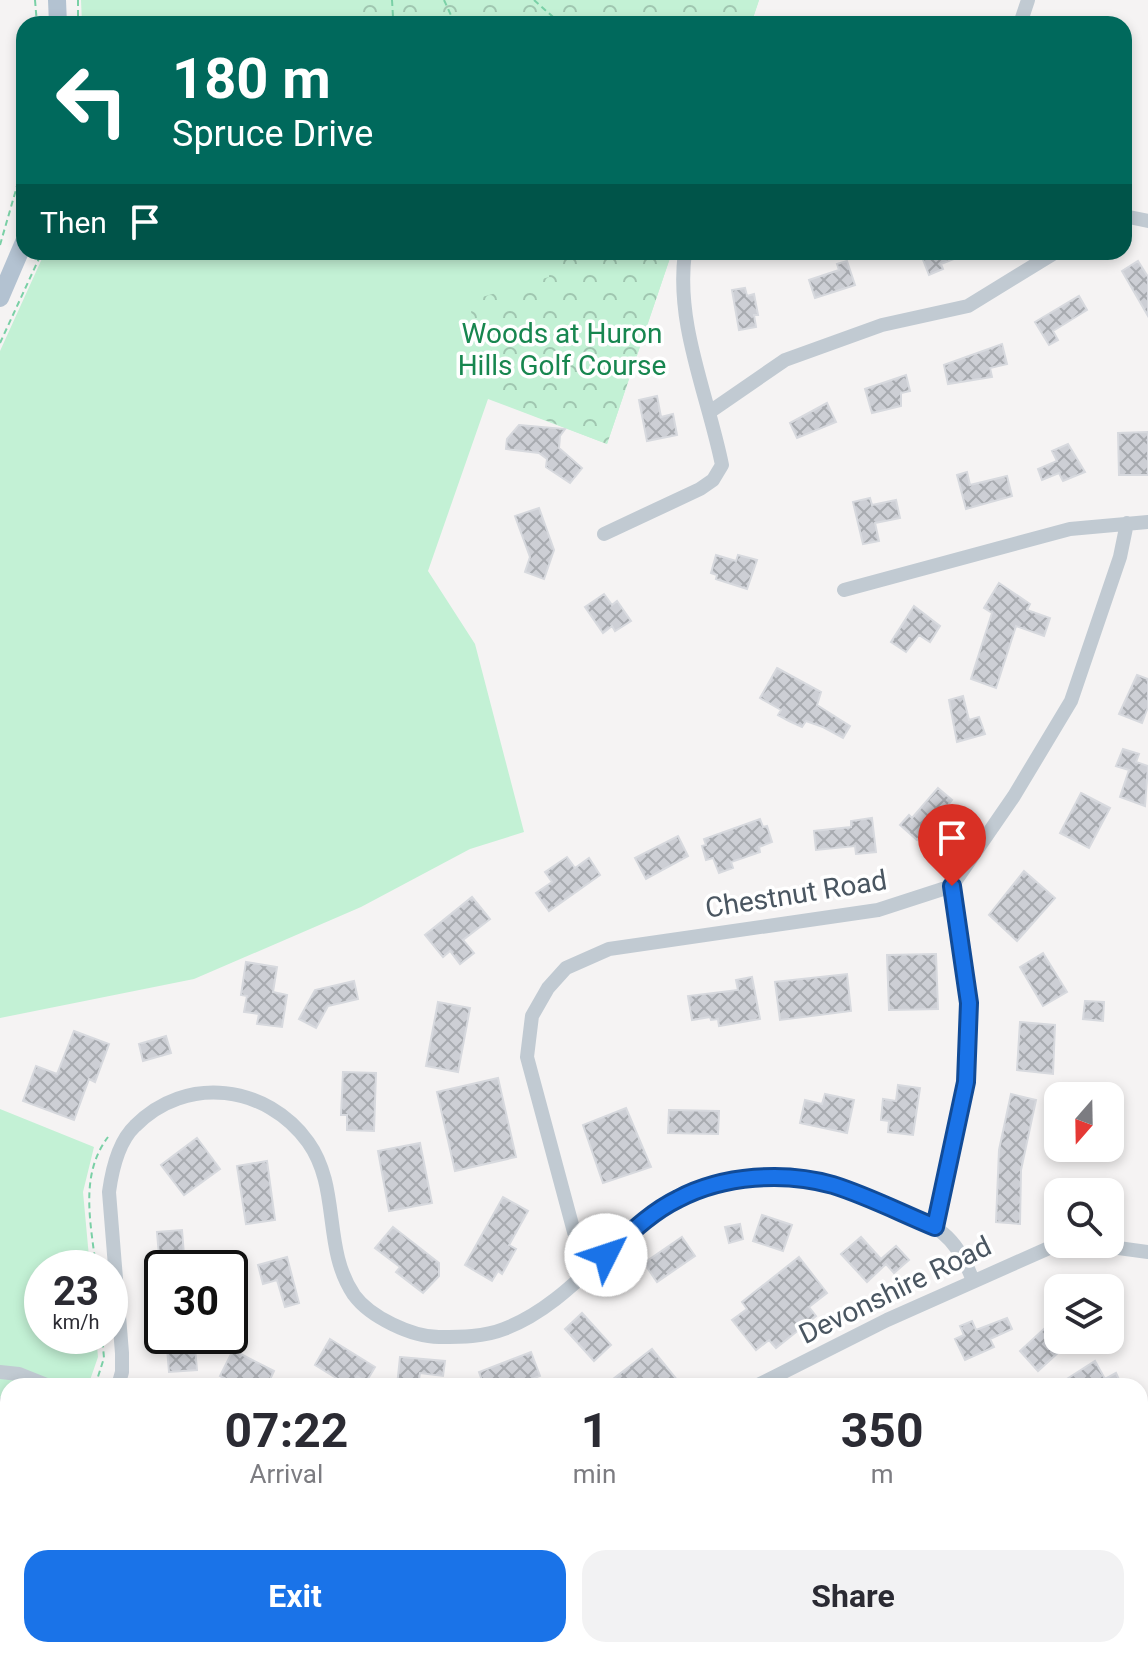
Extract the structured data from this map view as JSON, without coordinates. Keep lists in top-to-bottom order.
{
  "streets": {
    "street": ["Chestnut Road", "Devonshire Road"]
  },
  "parks": ["Woods at Huron Hills Golf Course"],
  "north": "bottom",
  "page": {
    "turn": ["180 m", "Spruce Drive"],
    "then": "Then",
    "speed": "23 km/h",
    "limit": "30",
    "eta": [
      "07:22",
      "Arrival",
      "1",
      "min",
      "350",
      "m"
    ],
    "buttons": ["Exit", "Share"]
  }
}
